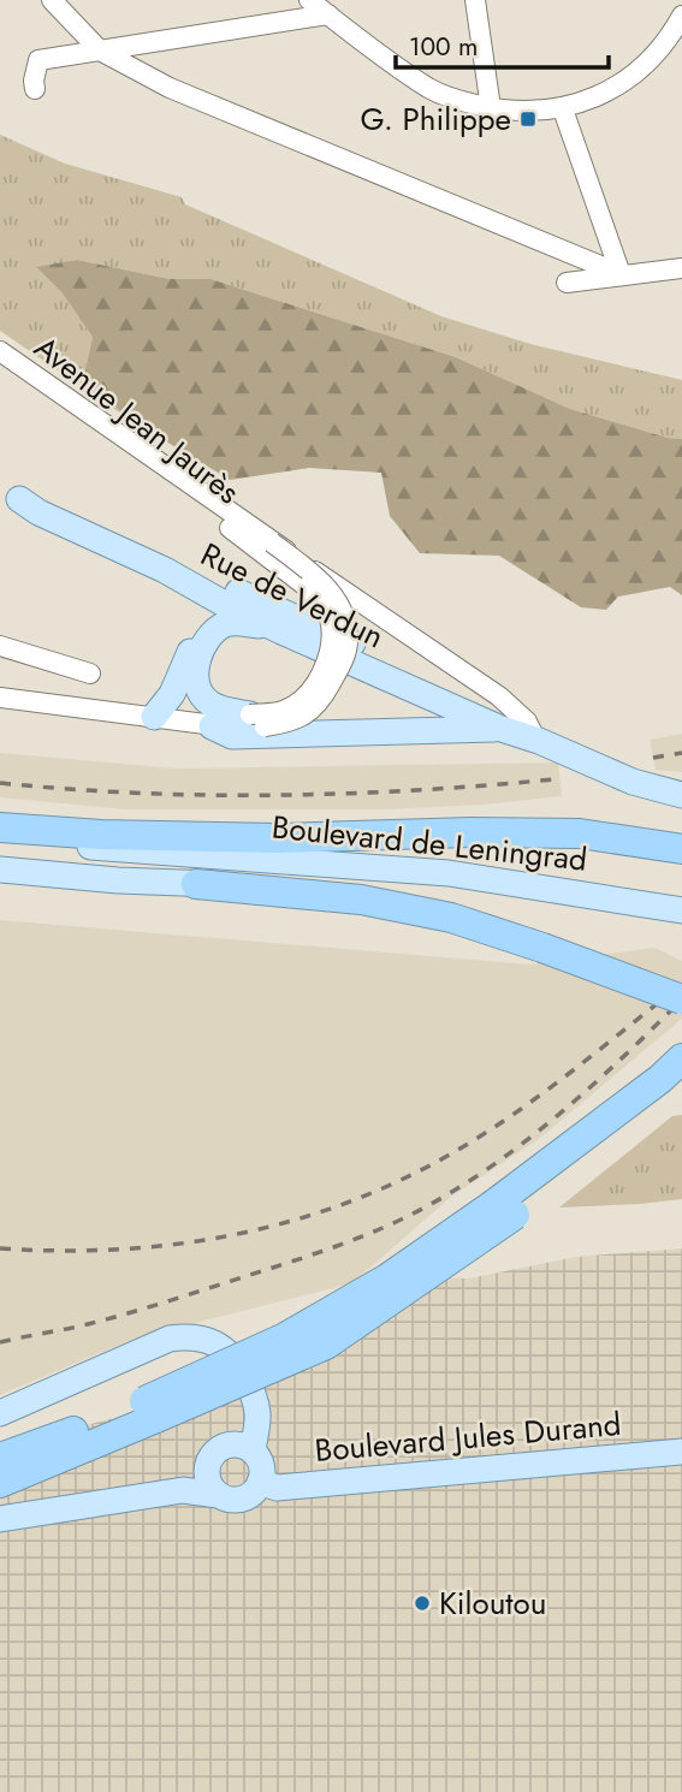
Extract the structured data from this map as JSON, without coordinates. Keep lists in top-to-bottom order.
{
  "streets": {
    "main road": ["Rue de Verdun", "Boulevard de Leningrad", "Boulevard Jules Durand"],
    "street": ["Avenue Jean Jaurès"]
  },
  "places": {
    "transit": ["G. Philippe"],
    "other": ["Kiloutou"]
  },
  "scale_bar": "100 m"
}
